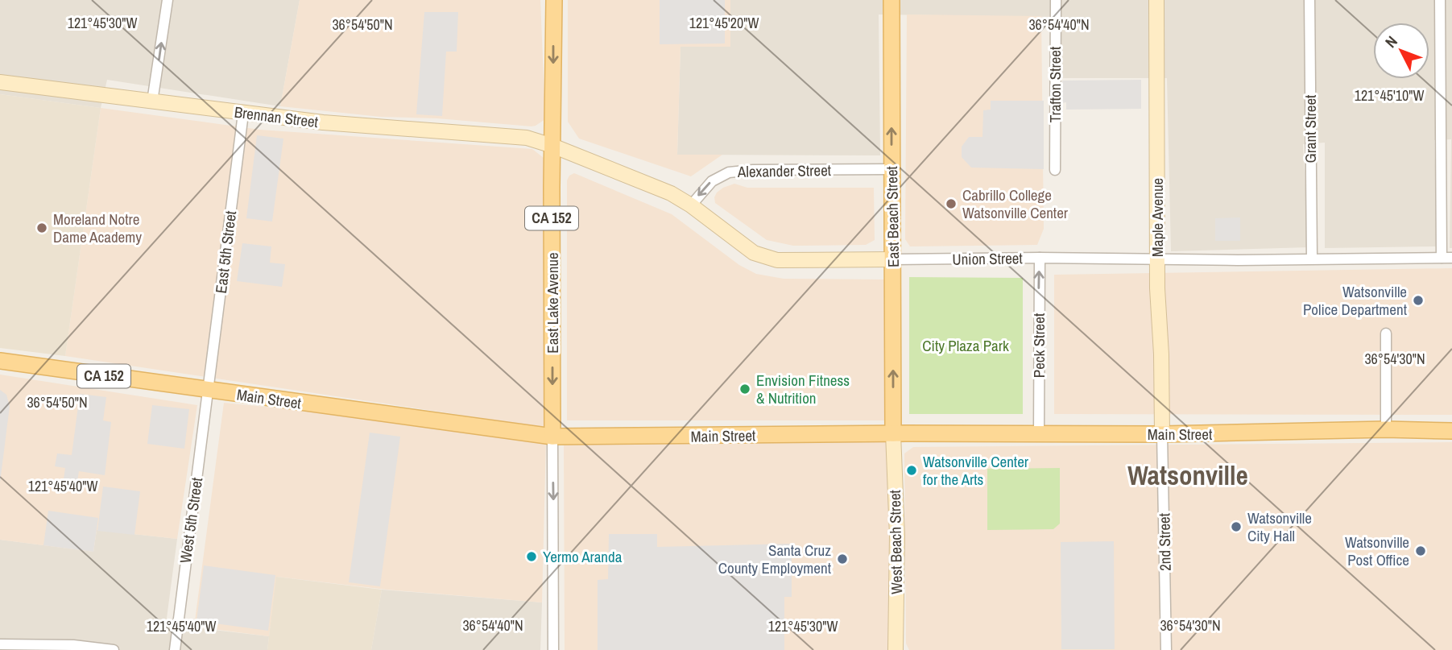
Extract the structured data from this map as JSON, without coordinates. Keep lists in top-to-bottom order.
{
  "streets": {
    "main road": [
      "East Beach Street",
      "CA 152",
      "East Lake Avenue",
      "Main Street"
    ],
    "street": [
      "Trafton Street",
      "Brennan Street",
      "Grant Street",
      "Alexander Street",
      "Maple Avenue",
      "East 5th Street",
      "Union Street",
      "Peck Street",
      "West 5th Street",
      "West Beach Street",
      "2nd Street"
    ]
  },
  "crossings": [
    ["Brennan Street", "East 5th Street"],
    ["Brennan Street", "Union Street"],
    ["Brennan Street", "East Lake Avenue"],
    ["Grant Street", "Union Street"],
    ["Alexander Street", "East Beach Street"],
    ["Alexander Street", "Union Street"],
    ["East Beach Street", "Union Street"],
    ["East Beach Street", "Main Street"],
    ["East Beach Street", "West Beach Street"],
    ["Maple Avenue", "Union Street"],
    ["Maple Avenue", "Main Street"],
    ["Maple Avenue", "2nd Street"],
    ["East 5th Street", "Main Street"],
    ["East 5th Street", "West 5th Street"],
    ["Union Street", "East Lake Avenue"],
    ["Union Street", "Peck Street"],
    ["East Lake Avenue", "Main Street"],
    ["Peck Street", "Main Street"],
    ["Main Street", "West 5th Street"],
    ["Main Street", "West Beach Street"],
    ["Main Street", "2nd Street"]
  ],
  "one_way": [
    "Alexander Street",
    "East Beach Street",
    "East Lake Avenue",
    "Peck Street"
  ],
  "districts": ["Watsonville"],
  "parks": ["City Plaza Park"],
  "places": [
    "Cabrillo College Watsonville Center",
    "Moreland Notre Dame Academy",
    "Watsonville Police Department",
    "Envision Fitness & Nutrition",
    "Watsonville Center for the Arts",
    "Watsonville City Hall",
    "Watsonville Post Office",
    "Yermo Aranda",
    "Santa Cruz County Employment"
  ],
  "north": "top left",
  "coordinates": [
    "121°45'30\"W",
    "121°45'20\"W",
    "36°54'50\"N",
    "36°54'40\"N",
    "121°45'10\"W",
    "36°54'30\"N",
    "121°45'40\"W"
  ]
}
